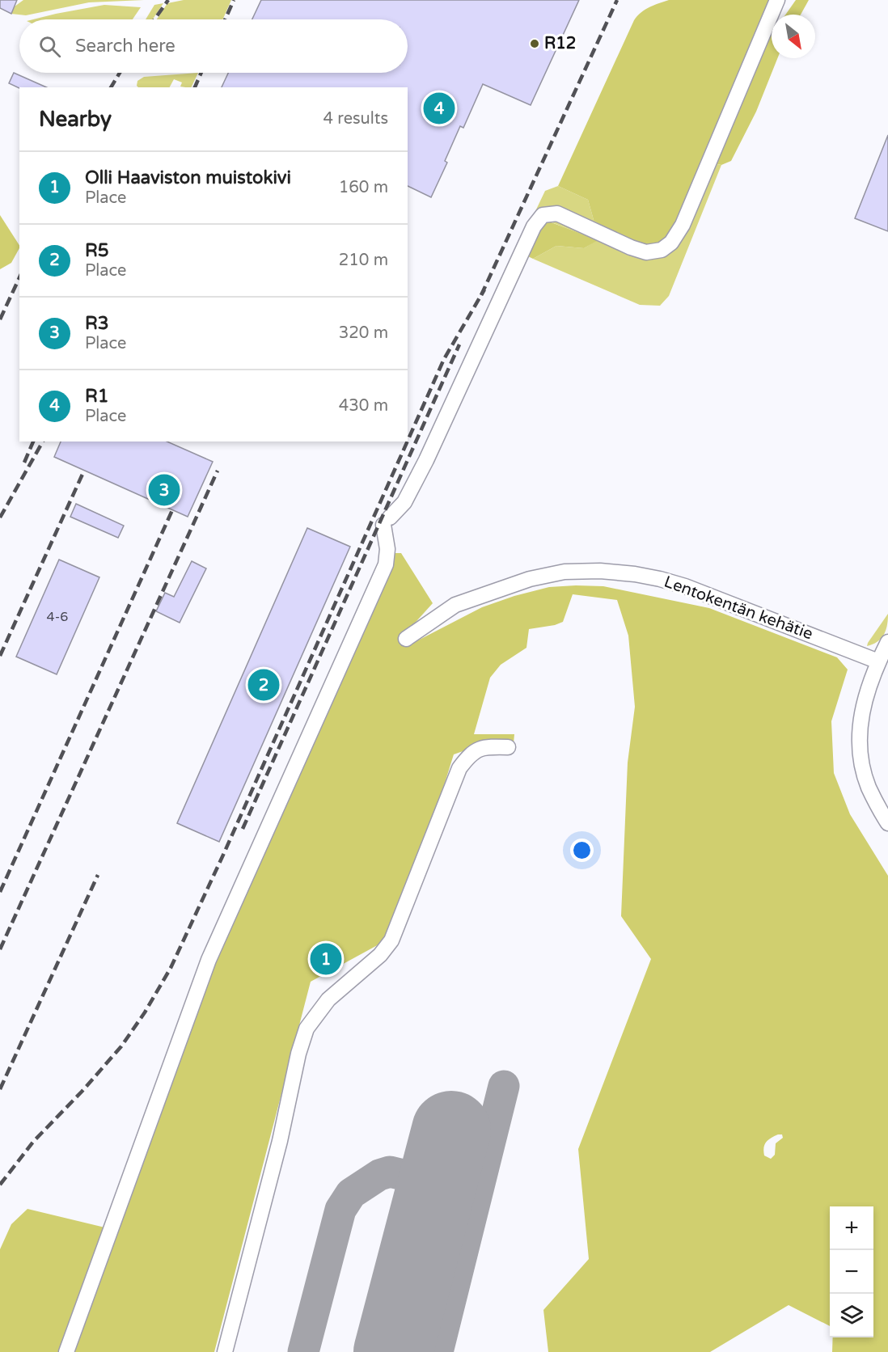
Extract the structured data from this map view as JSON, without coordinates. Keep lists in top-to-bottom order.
{
  "streets": {
    "street": ["Lentokentän kehätie"]
  },
  "places": ["R12"],
  "house_numbers": ["4-6"],
  "north": "bottom right",
  "page": {
    "search": "Search here",
    "heading": ["Nearby", "4 results"],
    "pins": [
      "4",
      "3",
      "2",
      "1"
    ],
    "list": [
      {
        "mark": "1",
        "name": "Olli Haaviston muistokivi",
        "note": "Place",
        "value": "160 m"
      },
      {
        "mark": "2",
        "name": "R5",
        "note": "Place",
        "value": "210 m"
      },
      {
        "mark": "3",
        "name": "R3",
        "note": "Place",
        "value": "320 m"
      },
      {
        "mark": "4",
        "name": "R1",
        "note": "Place",
        "value": "430 m"
      }
    ],
    "map_buttons": ["+", "−"]
  }
}
